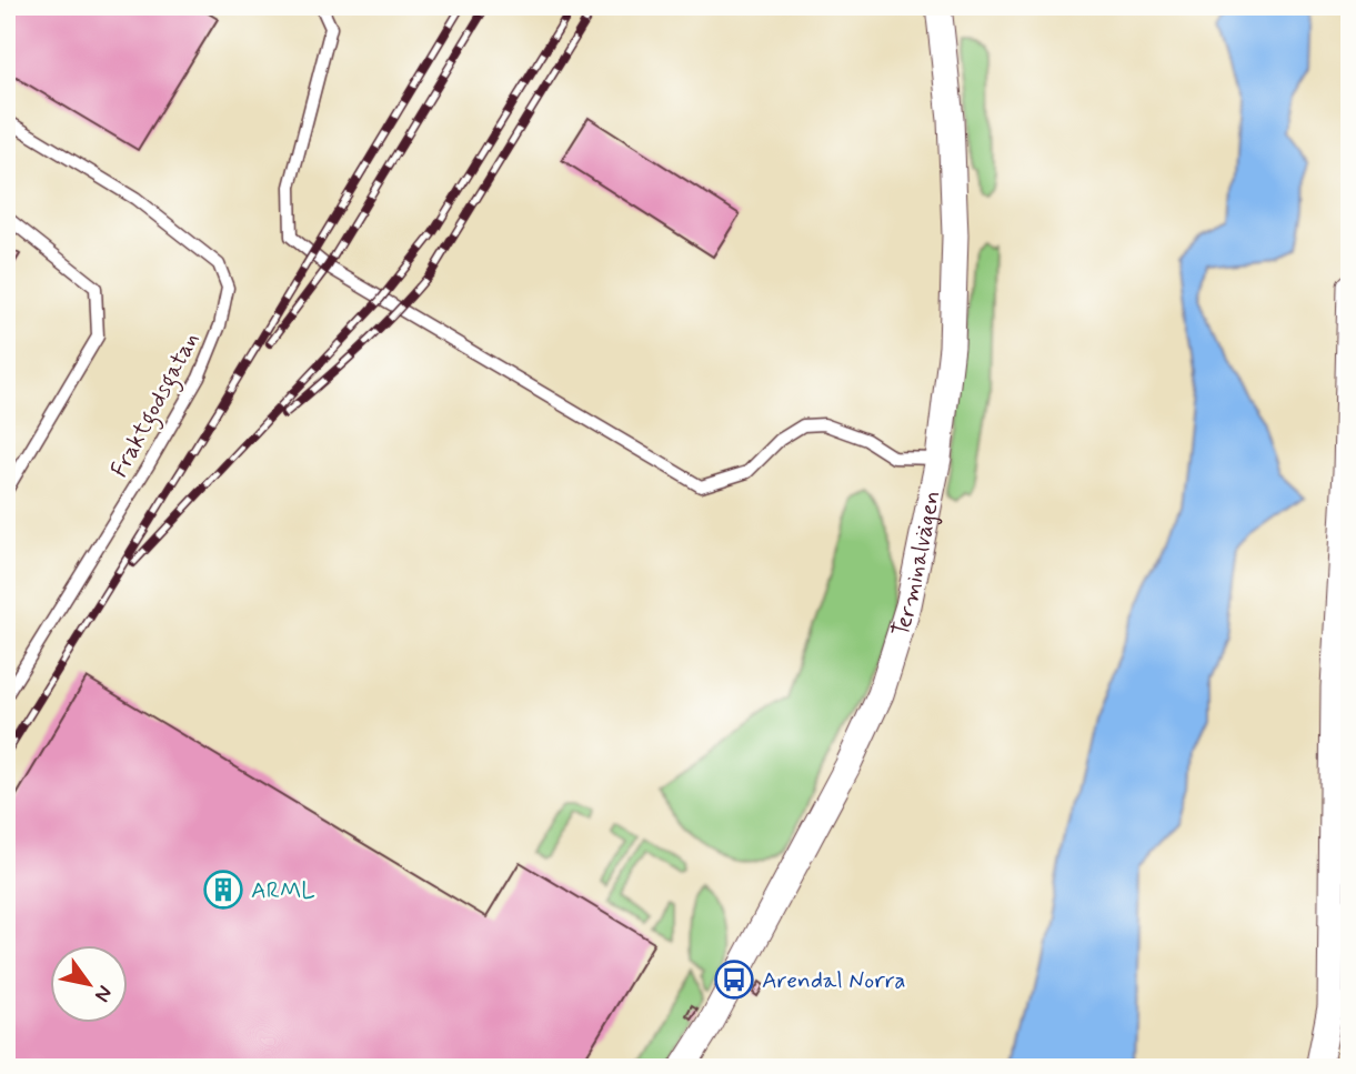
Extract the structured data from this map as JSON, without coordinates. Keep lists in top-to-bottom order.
{
  "streets": {
    "street": ["Terminalvägen"],
    "lane": ["Fraktgodsgatan"]
  },
  "places": {
    "building": ["ARML"],
    "bus stop": ["Arendal Norra"]
  },
  "north": "bottom right"
}
